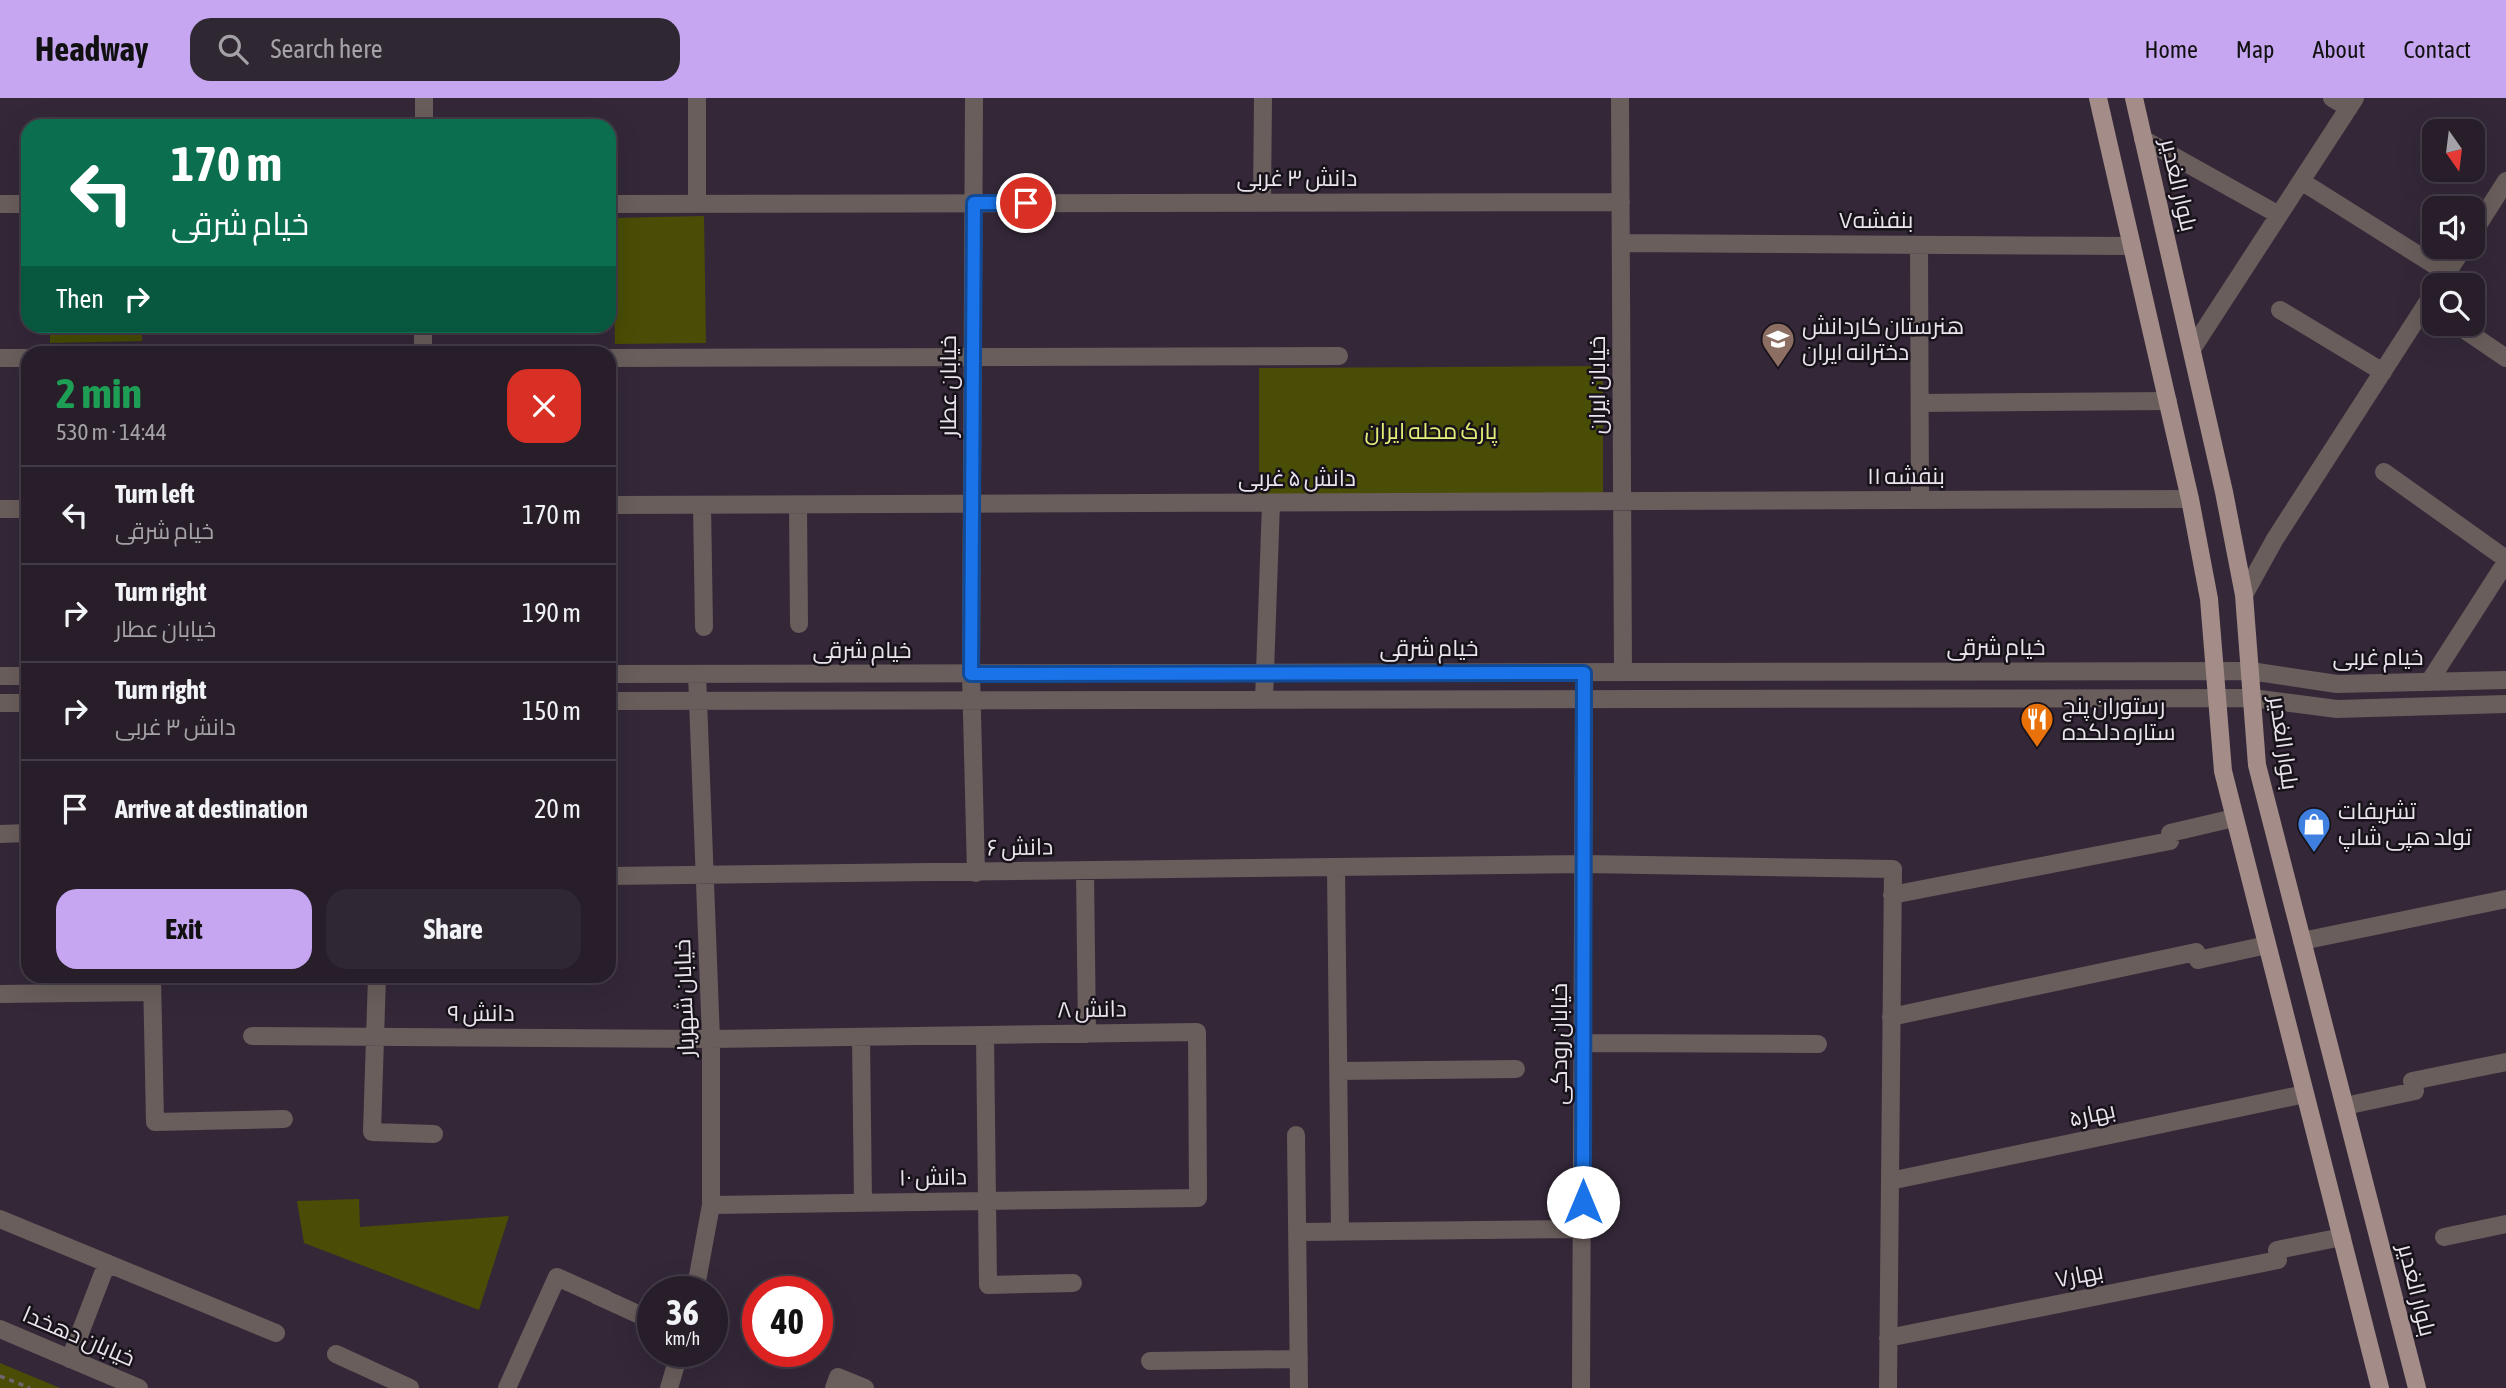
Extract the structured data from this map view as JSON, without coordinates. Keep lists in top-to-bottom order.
{
  "streets": {
    "main road": ["بلوار الغدیر"],
    "street": [
      "دانش ۳ غربی",
      "بنفشه۷",
      "خیابان ایران",
      "خیابان عطار",
      "بنفشه ۱۱",
      "دانش ۵ غربی",
      "خیام شرقی",
      "خیام غربی",
      "دانش ۶",
      "خیابان شهریار",
      "دانش ۸",
      "دانش ۹",
      "خیابان رودکی",
      "بهار۵",
      "دانش ۱۰",
      "بهار۷",
      "خیابان دهخدا"
    ]
  },
  "crossings": [
    ["دانش ۳ غربی", "خیابان ایران"],
    ["دانش ۳ غربی", "خیابان عطار"],
    ["بلوار الغدیر", "خیام شرقی"],
    ["بلوار الغدیر", "خیام غربی"],
    ["بنفشه۷", "خیابان ایران"],
    ["خیابان ایران", "بنفشه ۱۱"],
    ["خیابان ایران", "دانش ۵ غربی"],
    ["خیابان ایران", "خیام شرقی"],
    ["خیابان عطار", "دانش ۵ غربی"],
    ["خیابان عطار", "خیام شرقی"],
    ["خیابان عطار", "دانش ۶"],
    ["بنفشه ۱۱", "دانش ۵ غربی"],
    ["خیام شرقی", "خیام غربی"],
    ["خیام شرقی", "خیابان شهریار"],
    ["خیام شرقی", "خیابان رودکی"],
    ["دانش ۶", "خیابان شهریار"],
    ["دانش ۶", "خیابان رودکی"],
    ["خیابان شهریار", "دانش ۸"],
    ["خیابان شهریار", "دانش ۹"],
    ["خیابان شهریار", "دانش ۱۰"],
    ["دانش ۸", "دانش ۹"],
    ["دانش ۸", "دانش ۱۰"]
  ],
  "parks": ["پارک محله ایران"],
  "places": {
    "school or university": ["هنرستان کاردانش دخترانه ایران"],
    "restaurant": ["رستوران پنج ستاره دلکده"],
    "shop": ["تشریفات تولد هپی شاپ"]
  },
  "north": "bottom",
  "page": {
    "header": "Headway",
    "search": "Search here",
    "nav": [
      "Home",
      "Map",
      "About",
      "Contact"
    ],
    "turn": ["170 m", "خیام شرقی"],
    "then": "Then",
    "heading": ["2 min", "530 m · 14:44"],
    "list": [
      {
        "name": "Turn left",
        "note": "خیام شرقی",
        "value": "170 m"
      },
      {
        "name": "Turn right",
        "note": "خیابان عطار",
        "value": "190 m"
      },
      {
        "name": "Turn right",
        "note": "دانش ۳ غربی",
        "value": "150 m"
      },
      {
        "name": "Arrive at destination",
        "value": "20 m"
      }
    ],
    "buttons": ["Exit", "Share"],
    "speed": "36 km/h",
    "limit": "40"
  }
}
